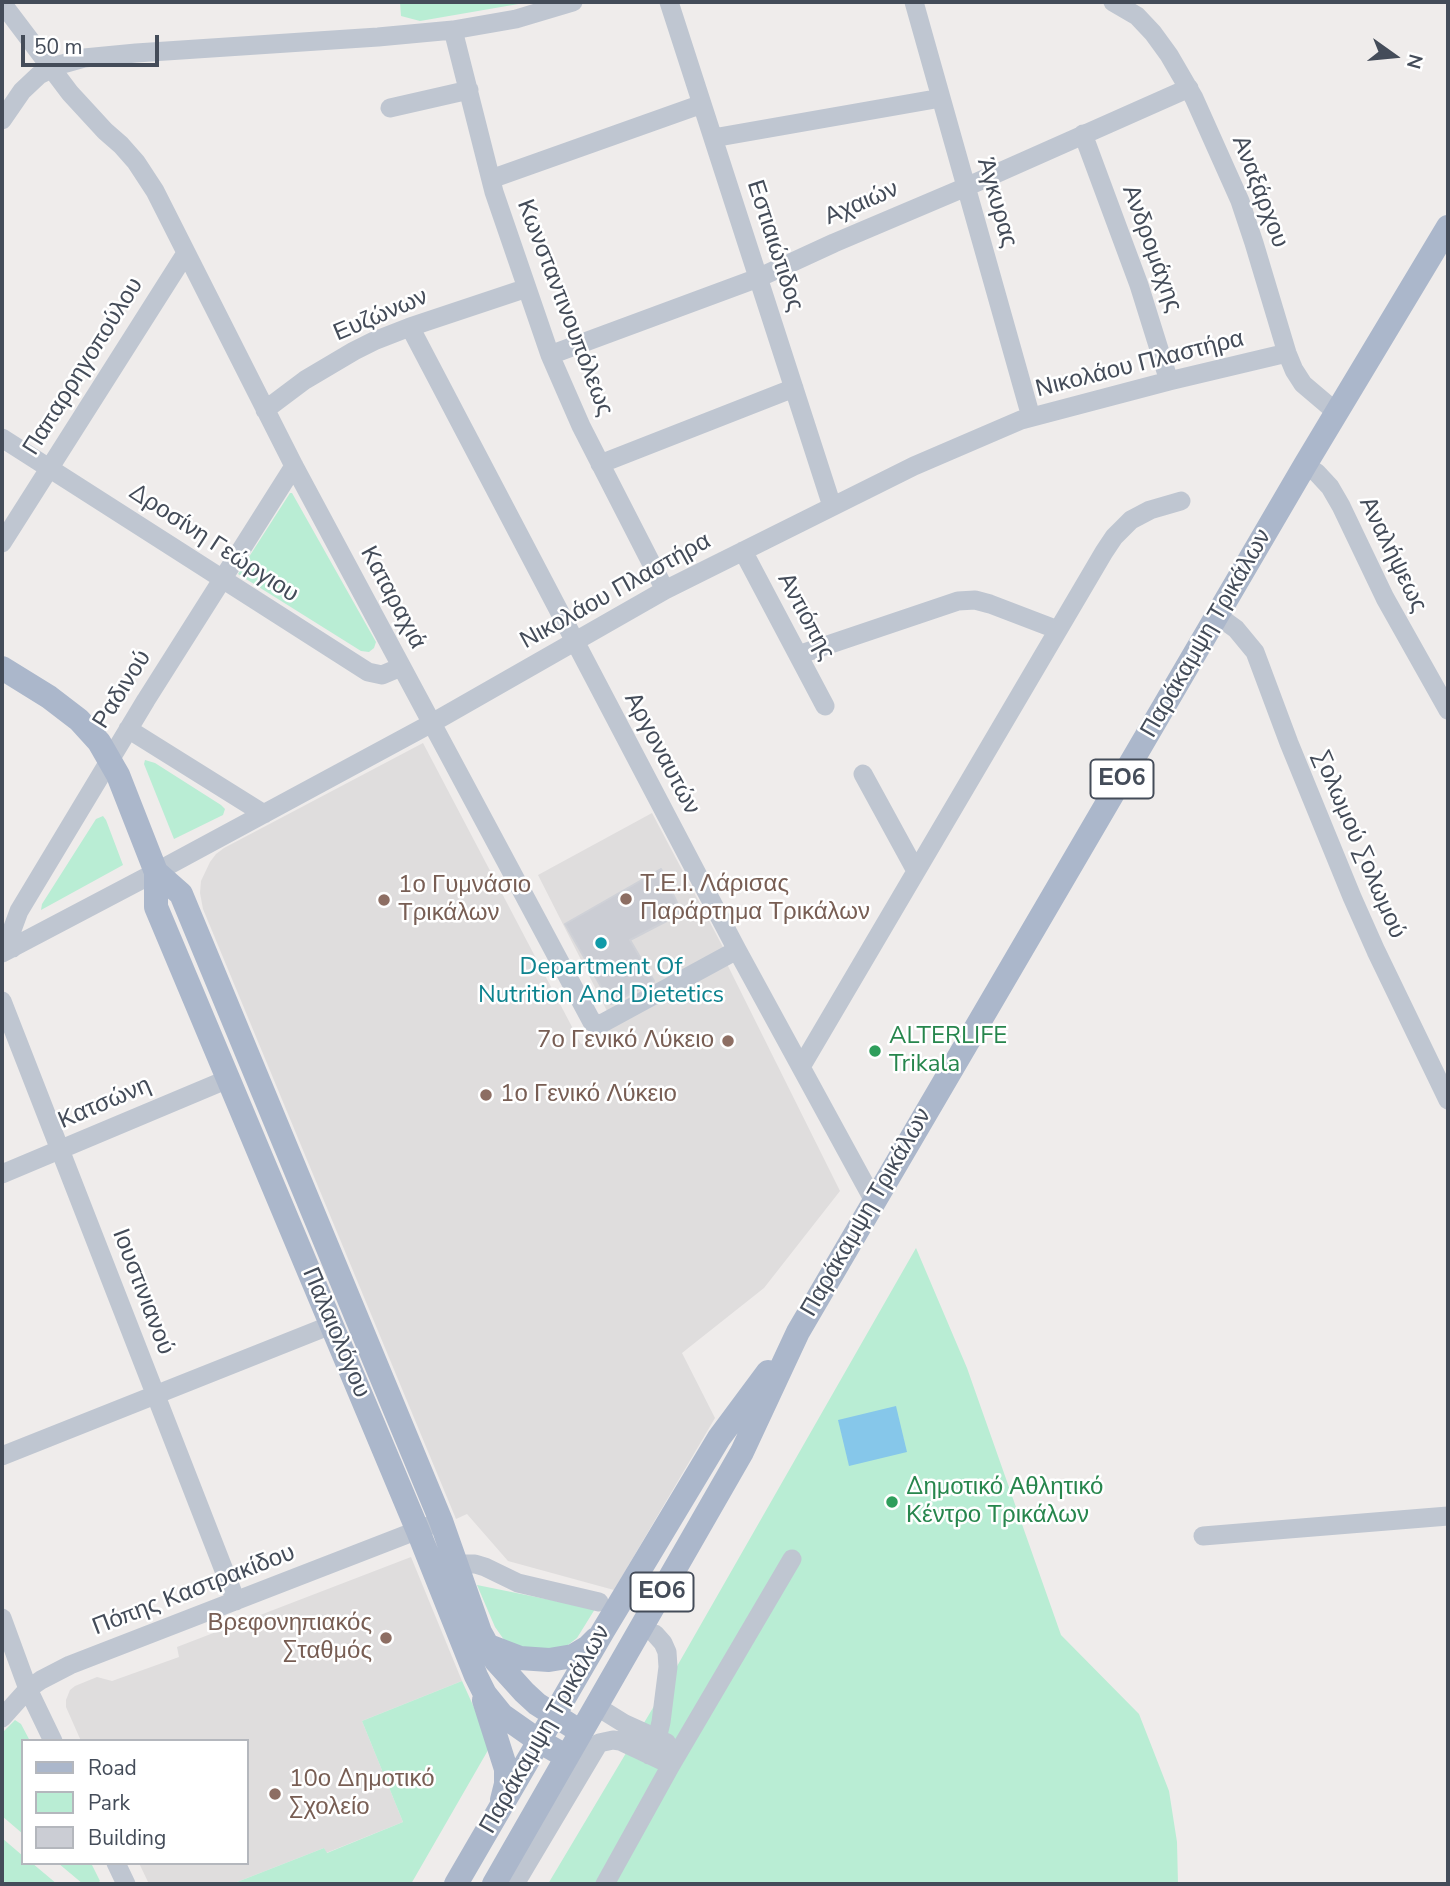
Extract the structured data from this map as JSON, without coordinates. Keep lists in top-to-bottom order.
{
  "streets": {
    "main road": ["Παράκαμψη Τρικάλων", "ΕΟ6", "Παλαιολόγου"],
    "street": [
      "Αναξάρχου",
      "Άγκυρας",
      "Αχαιών",
      "Εστιαιώτιδος",
      "Ανδρομάχης",
      "Κωνσταντινουπόλεως",
      "Ευζώνων",
      "Νικολάου Πλαστήρα",
      "Παπαρρηγοπούλου",
      "Δροσίνη Γεώργιου",
      "Αναλήψεως",
      "Καταραχιά",
      "Αντιόπης",
      "Ραδινού",
      "Αργοναυτών",
      "Σολωμού Σολωμού",
      "Κατσώνη",
      "Ιουστινιανού",
      "Πόπης Καστρακίδου"
    ]
  },
  "crossings": [
    ["Αναξάρχου", "Αχαιών"],
    ["Αναξάρχου", "Νικολάου Πλαστήρα"],
    ["Αναξάρχου", "Παράκαμψη Τρικάλων"],
    ["Άγκυρας", "Αχαιών"],
    ["Άγκυρας", "Νικολάου Πλαστήρα"],
    ["Αχαιών", "Εστιαιώτιδος"],
    ["Αχαιών", "Ανδρομάχης"],
    ["Αχαιών", "Κωνσταντινουπόλεως"],
    ["Εστιαιώτιδος", "Νικολάου Πλαστήρα"],
    ["Ανδρομάχης", "Νικολάου Πλαστήρα"],
    ["Κωνσταντινουπόλεως", "Ευζώνων"],
    ["Κωνσταντινουπόλεως", "Νικολάου Πλαστήρα"],
    ["Ευζώνων", "Καταραχιά"],
    ["Ευζώνων", "Αργοναυτών"],
    ["Νικολάου Πλαστήρα", "Καταραχιά"],
    ["Νικολάου Πλαστήρα", "Αντιόπης"],
    ["Νικολάου Πλαστήρα", "Ραδινού"],
    ["Νικολάου Πλαστήρα", "Αργοναυτών"],
    ["Νικολάου Πλαστήρα", "Παλαιολόγου"],
    ["Παπαρρηγοπούλου", "Δροσίνη Γεώργιου"],
    ["Παπαρρηγοπούλου", "Καταραχιά"],
    ["Δροσίνη Γεώργιου", "Καταραχιά"],
    ["Δροσίνη Γεώργιου", "Ραδινού"],
    ["Αναλήψεως", "Παράκαμψη Τρικάλων"],
    ["Καταραχιά", "Ραδινού"],
    ["Καταραχιά", "Αργοναυτών"],
    ["Παράκαμψη Τρικάλων", "Αργοναυτών"],
    ["Παράκαμψη Τρικάλων", "Σολωμού Σολωμού"],
    ["Παράκαμψη Τρικάλων", "Παλαιολόγου"],
    ["Ραδινού", "Παλαιολόγου"],
    ["Κατσώνη", "Ιουστινιανού"],
    ["Κατσώνη", "Παλαιολόγου"],
    ["Ιουστινιανού", "Πόπης Καστρακίδου"],
    ["Παλαιολόγου", "Πόπης Καστρακίδου"]
  ],
  "places": [
    "Τ.Ε.Ι. Λάρισας Παράρτημα Τρικάλων",
    "1ο Γυμνάσιο Τρικάλων",
    "Department Of Nutrition And Dietetics",
    "7ο Γενικό Λύκειο",
    "ALTERLIFE Trikala",
    "1ο Γενικό Λύκειο",
    "Δημοτικό Αθλητικό Κέντρο Τρικάλων",
    "Βρεφονηπιακός Σταθμός",
    "10ο Δημοτικό Σχολείο"
  ],
  "legend": ["Road", "Park", "Building"],
  "scale_bar": "50 m",
  "north": "right"
}
